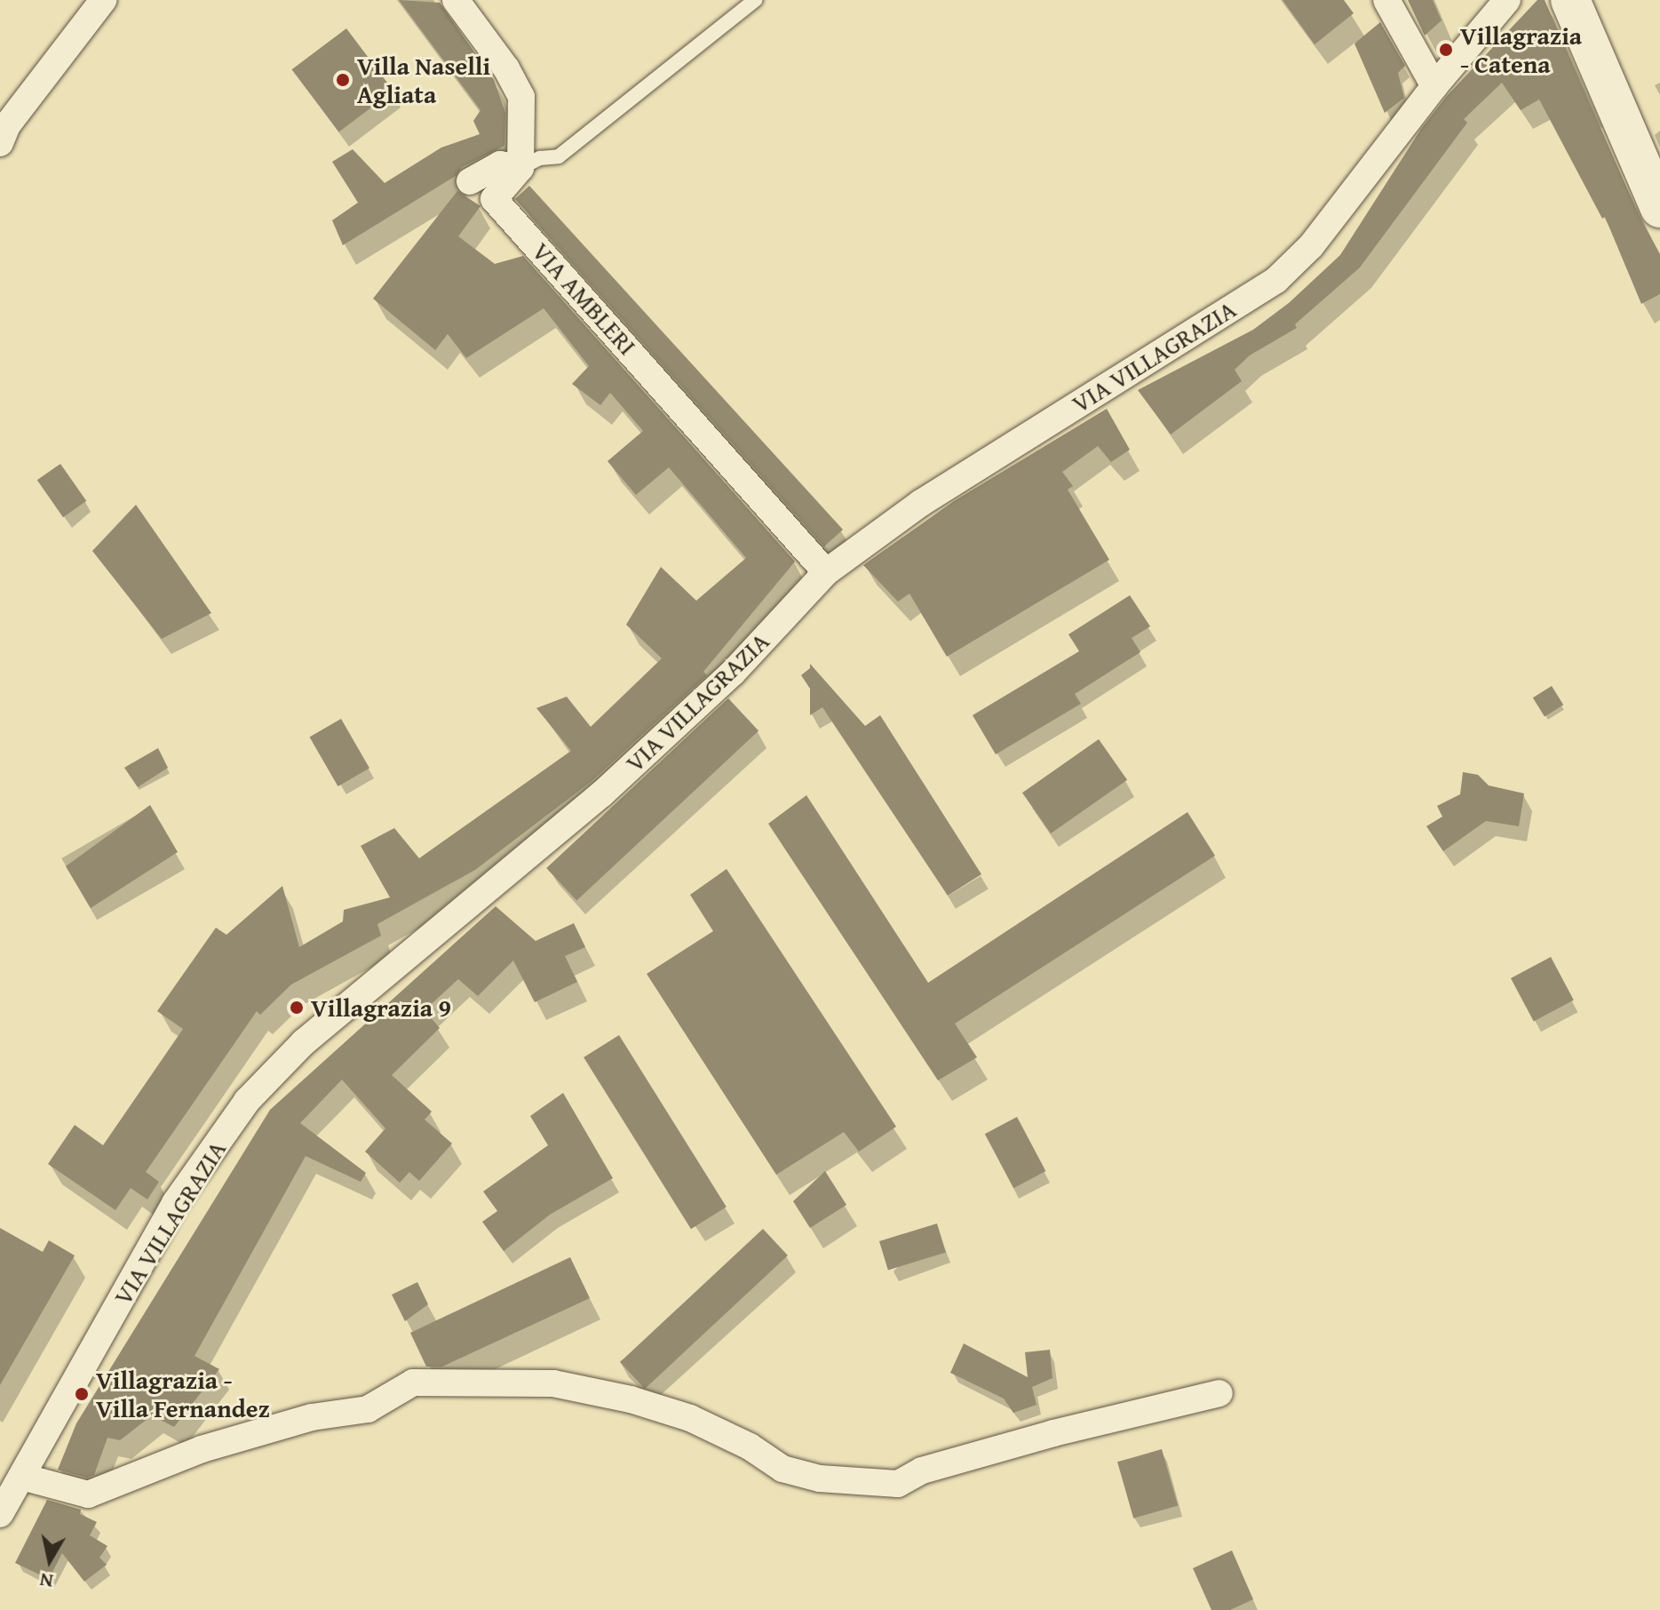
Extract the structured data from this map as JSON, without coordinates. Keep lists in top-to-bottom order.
{
  "streets": {
    "street": ["VIA AMBLERI", "VIA VILLAGRAZIA"]
  },
  "crossings": [
    ["VIA AMBLERI", "VIA VILLAGRAZIA"]
  ],
  "places": [
    "Villagrazia - Catena",
    "Villa Naselli Agliata",
    "Villagrazia 9",
    "Villagrazia - Villa Fernandez"
  ],
  "north": "bottom"
}
